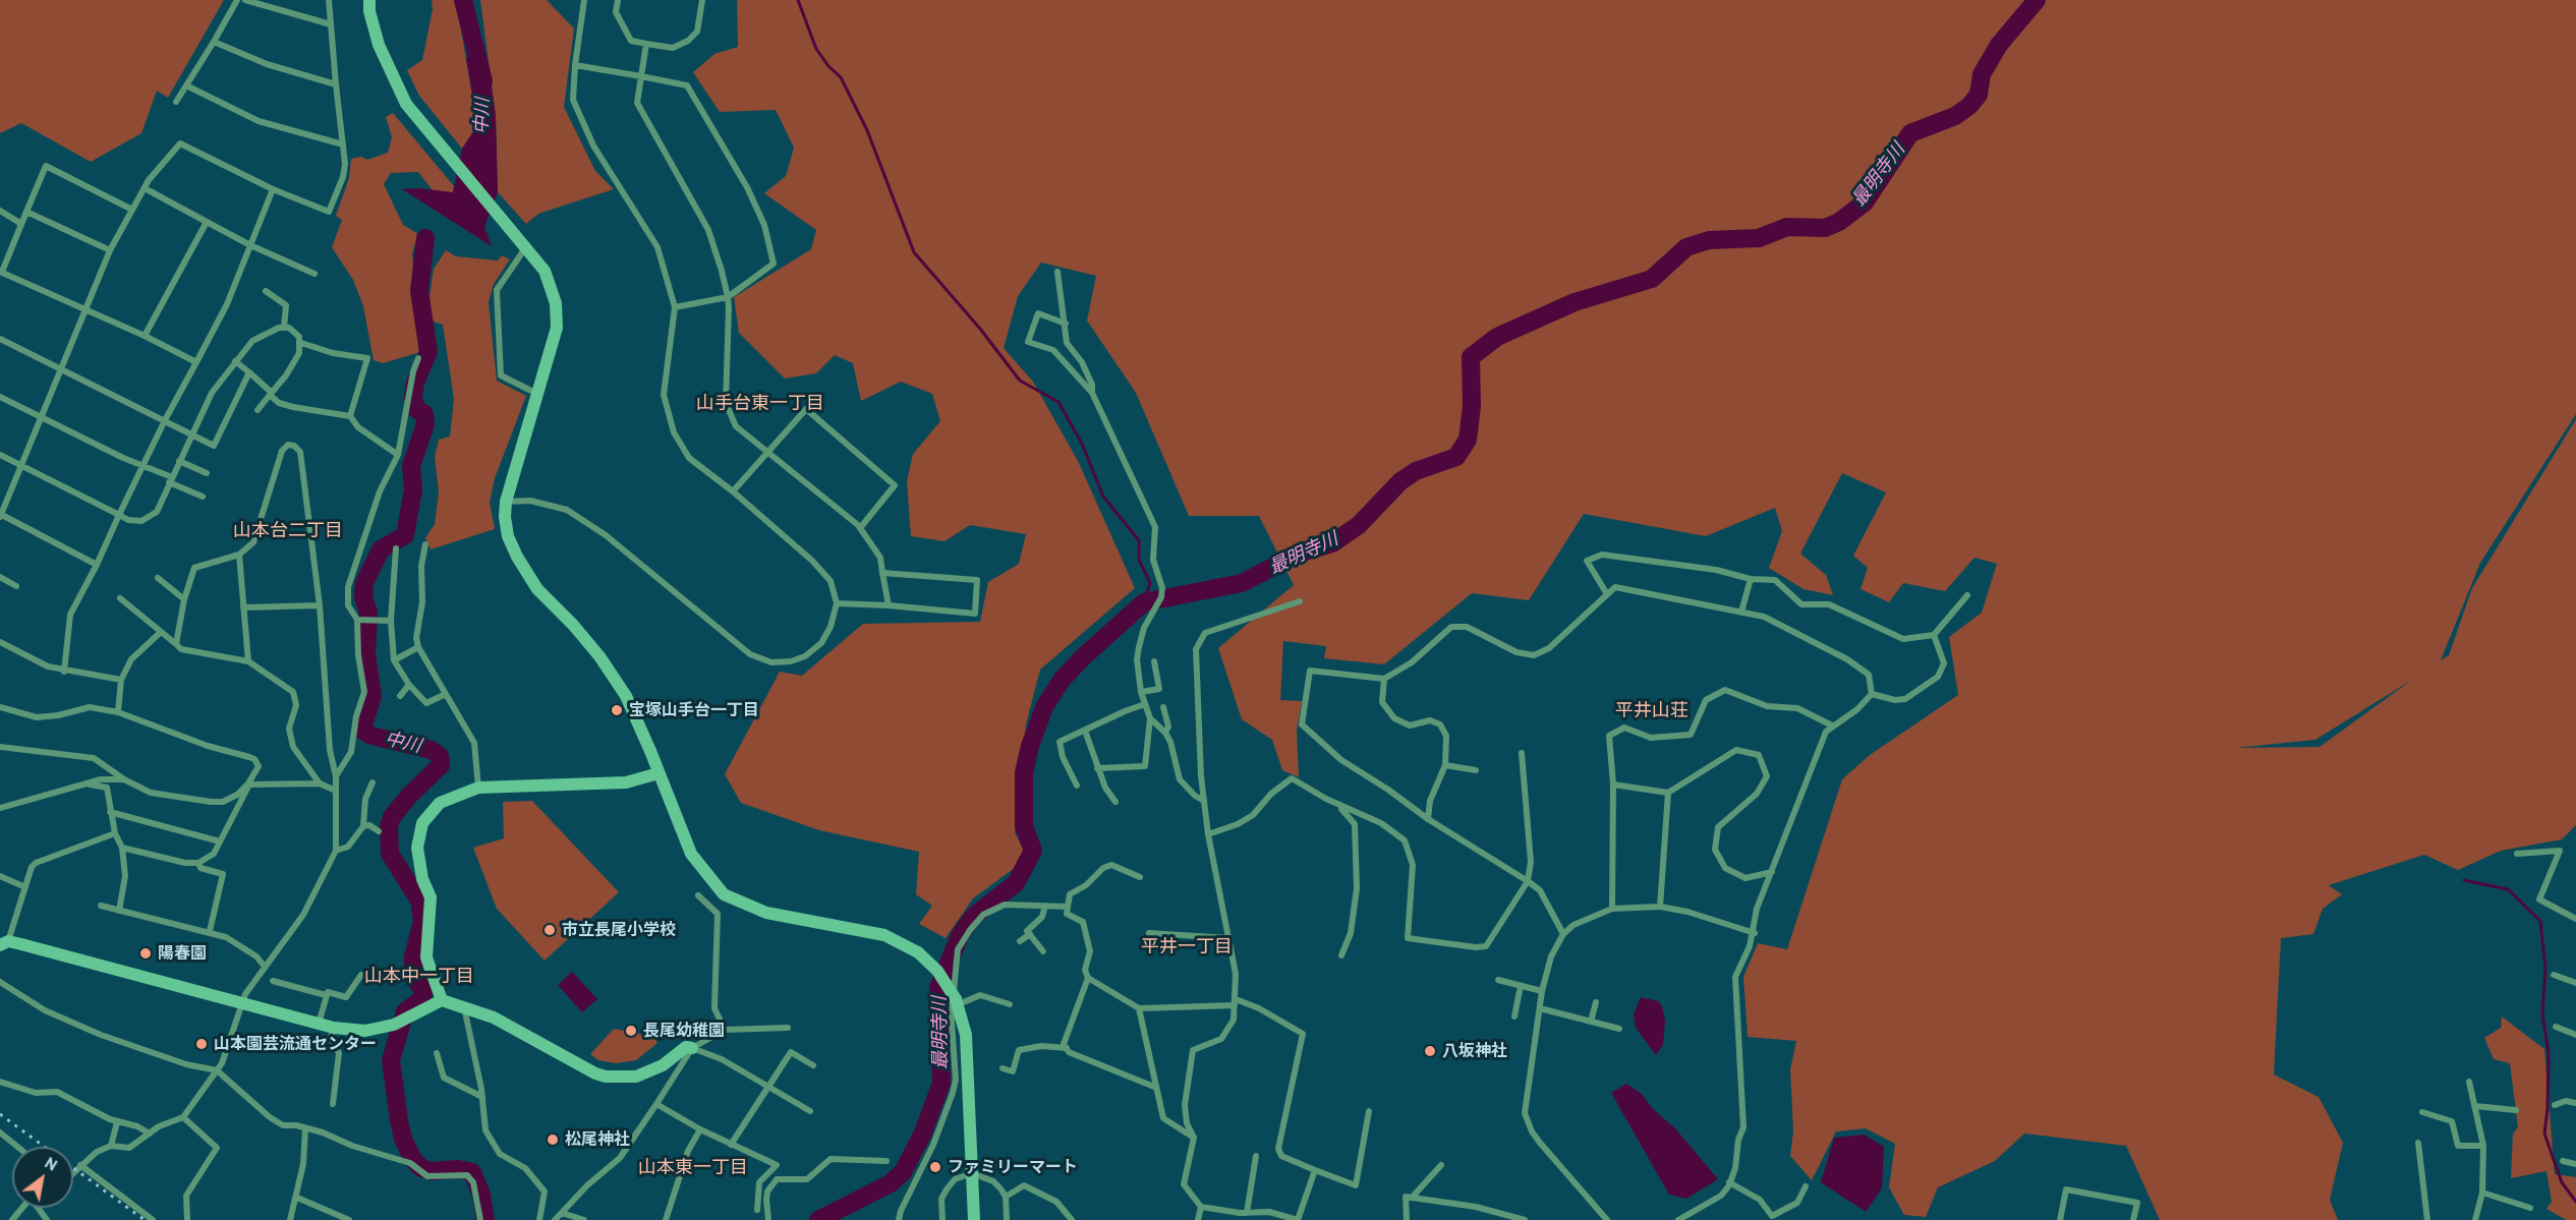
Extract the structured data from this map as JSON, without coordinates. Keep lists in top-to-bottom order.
{
  "districts": [
    "山手台東一丁目",
    "山本台二丁目",
    "平井山荘",
    "平井一丁目",
    "山本中一丁目",
    "山本東一丁目"
  ],
  "water": ["中川", "最明寺川"],
  "places": [
    "宝塚山手台一丁目",
    "市立長尾小学校",
    "陽春園",
    "長尾幼稚園",
    "山本園芸流通センター",
    "八坂神社",
    "松尾神社",
    "ファミリーマート"
  ],
  "north": "top right"
}
